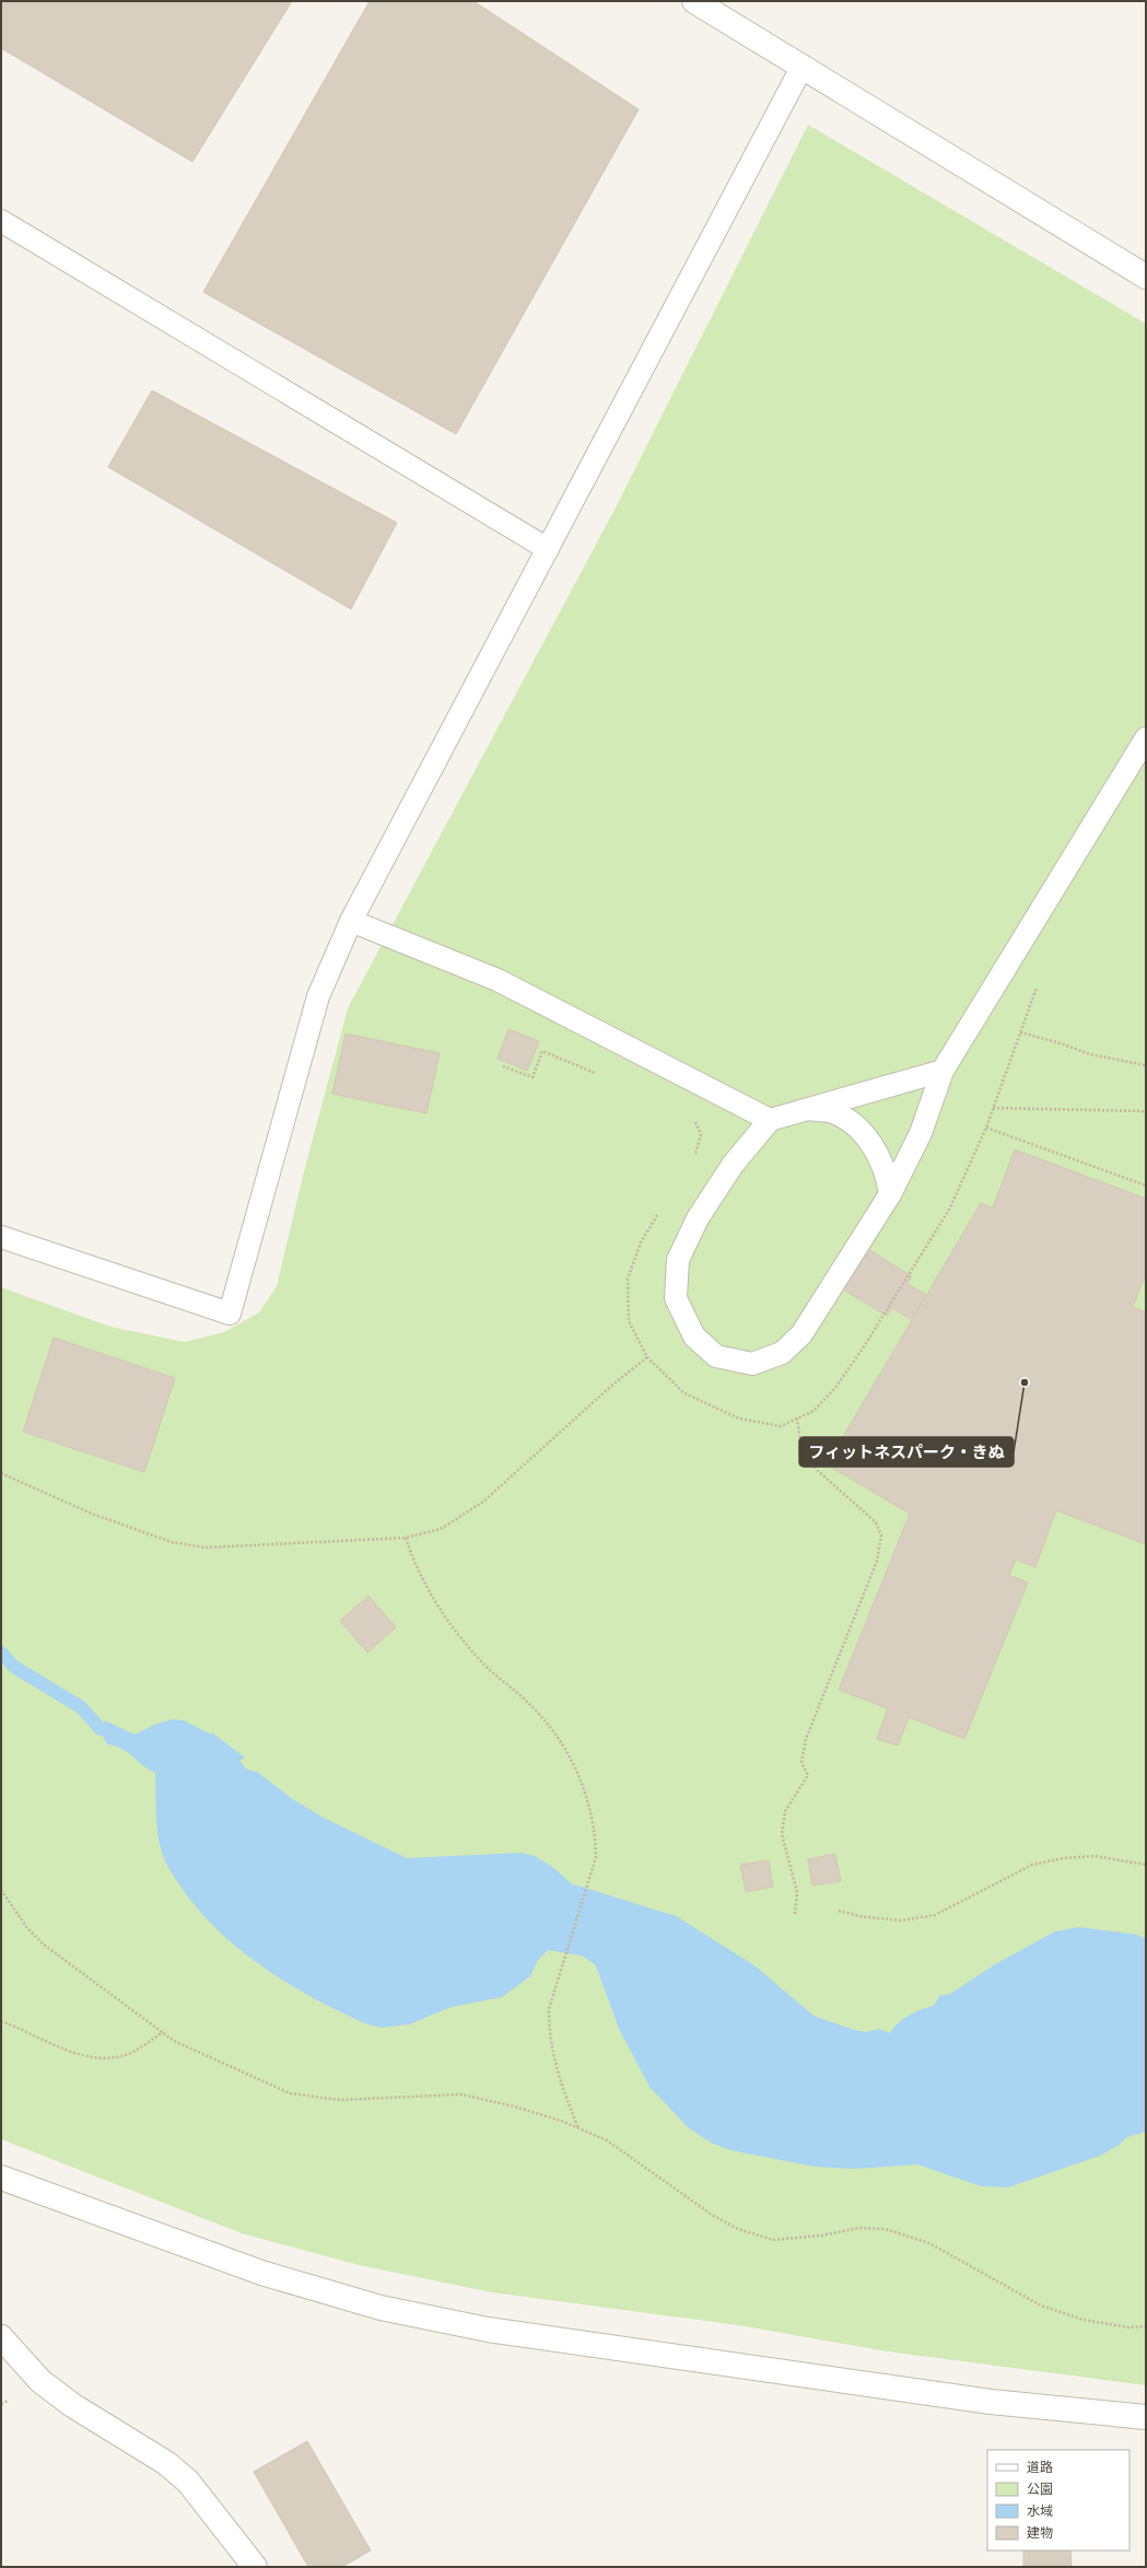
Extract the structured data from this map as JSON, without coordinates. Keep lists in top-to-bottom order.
{
  "places": ["フィットネスパーク・きぬ"],
  "legend": [
    "道路",
    "公園",
    "水域",
    "建物"
  ]
}
